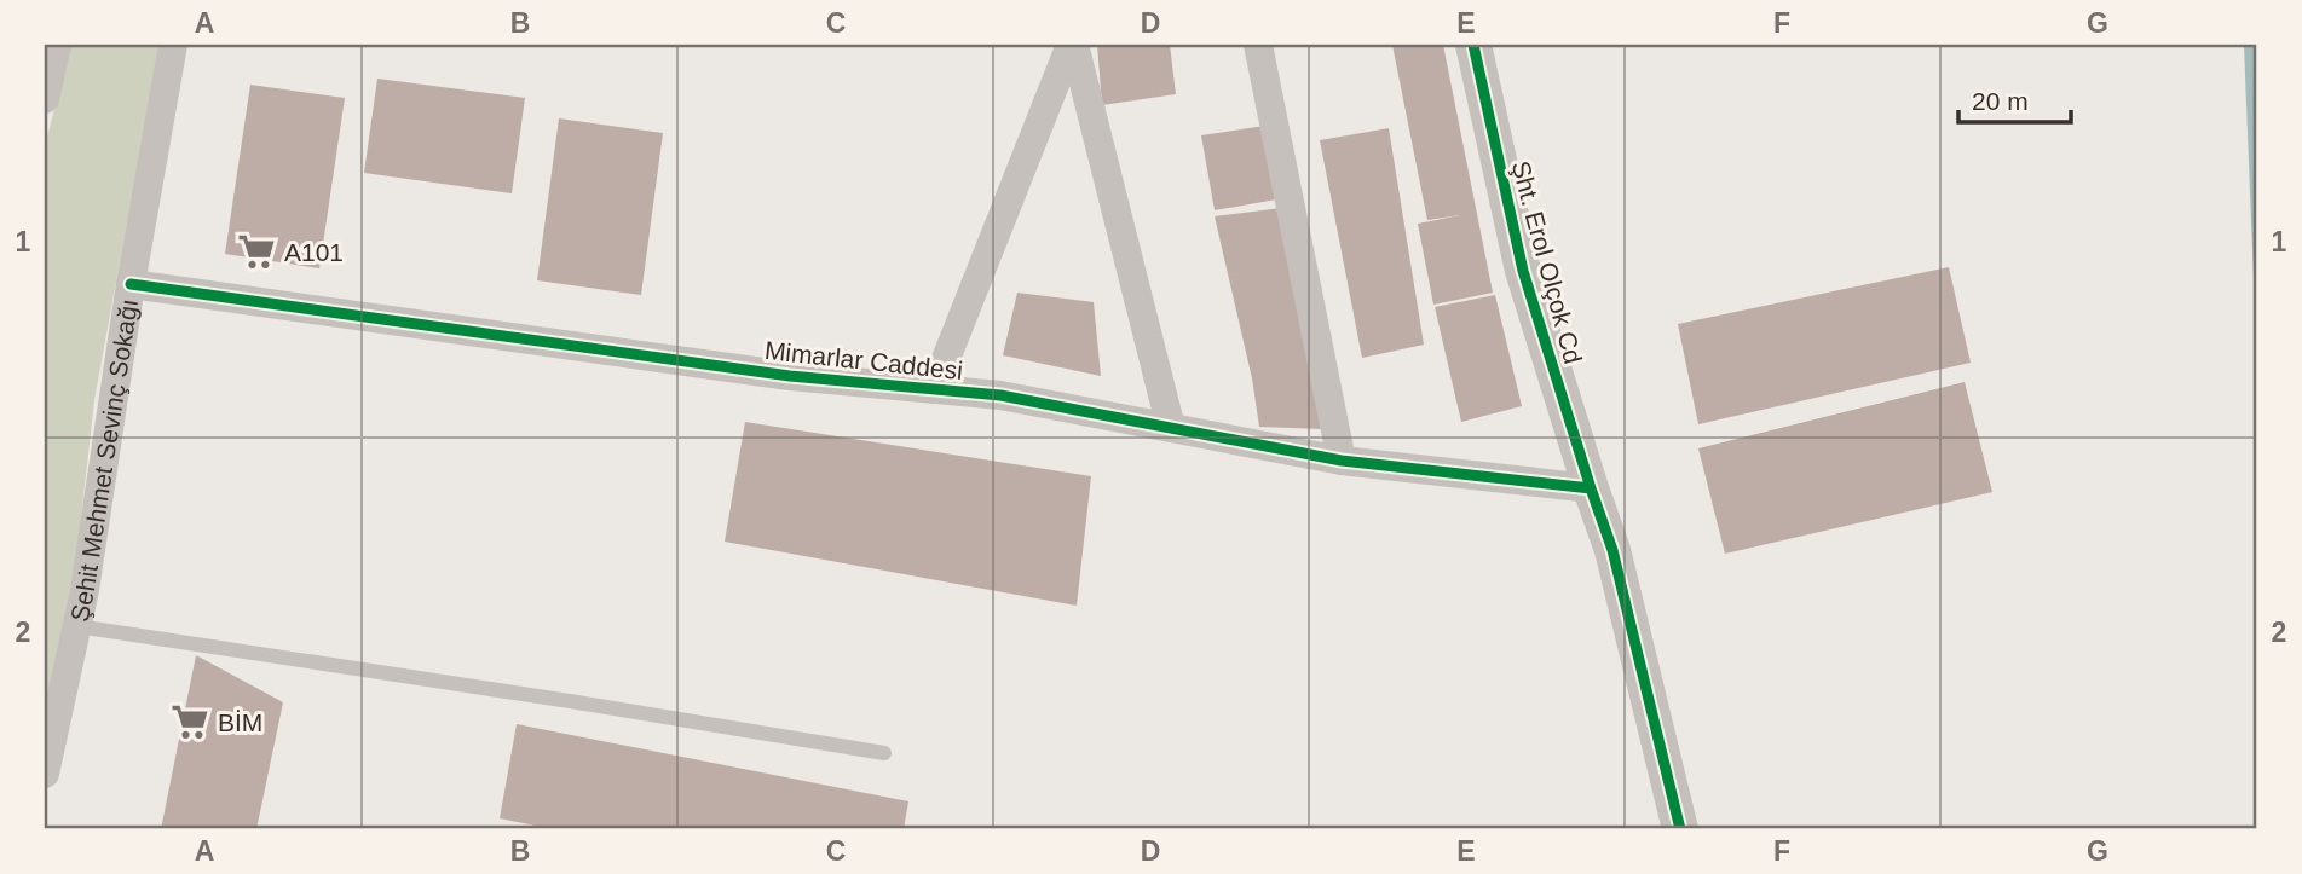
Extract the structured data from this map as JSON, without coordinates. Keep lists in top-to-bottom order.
{
  "streets": {
    "street": ["Şht. Erol Olçok Cd", "Mimarlar Caddesi", "Şehit Mehmet Sevinç Sokağı"]
  },
  "crossings": [
    ["Şht. Erol Olçok Cd", "Mimarlar Caddesi"],
    ["Mimarlar Caddesi", "Şehit Mehmet Sevinç Sokağı"]
  ],
  "places": {
    "supermarket": ["A101", "BİM"]
  },
  "scale_bar": "20 m",
  "grid": {
    "columns": [
      "A",
      "B",
      "C",
      "D",
      "E",
      "F",
      "G"
    ],
    "rows": ["1", "2"]
  }
}
